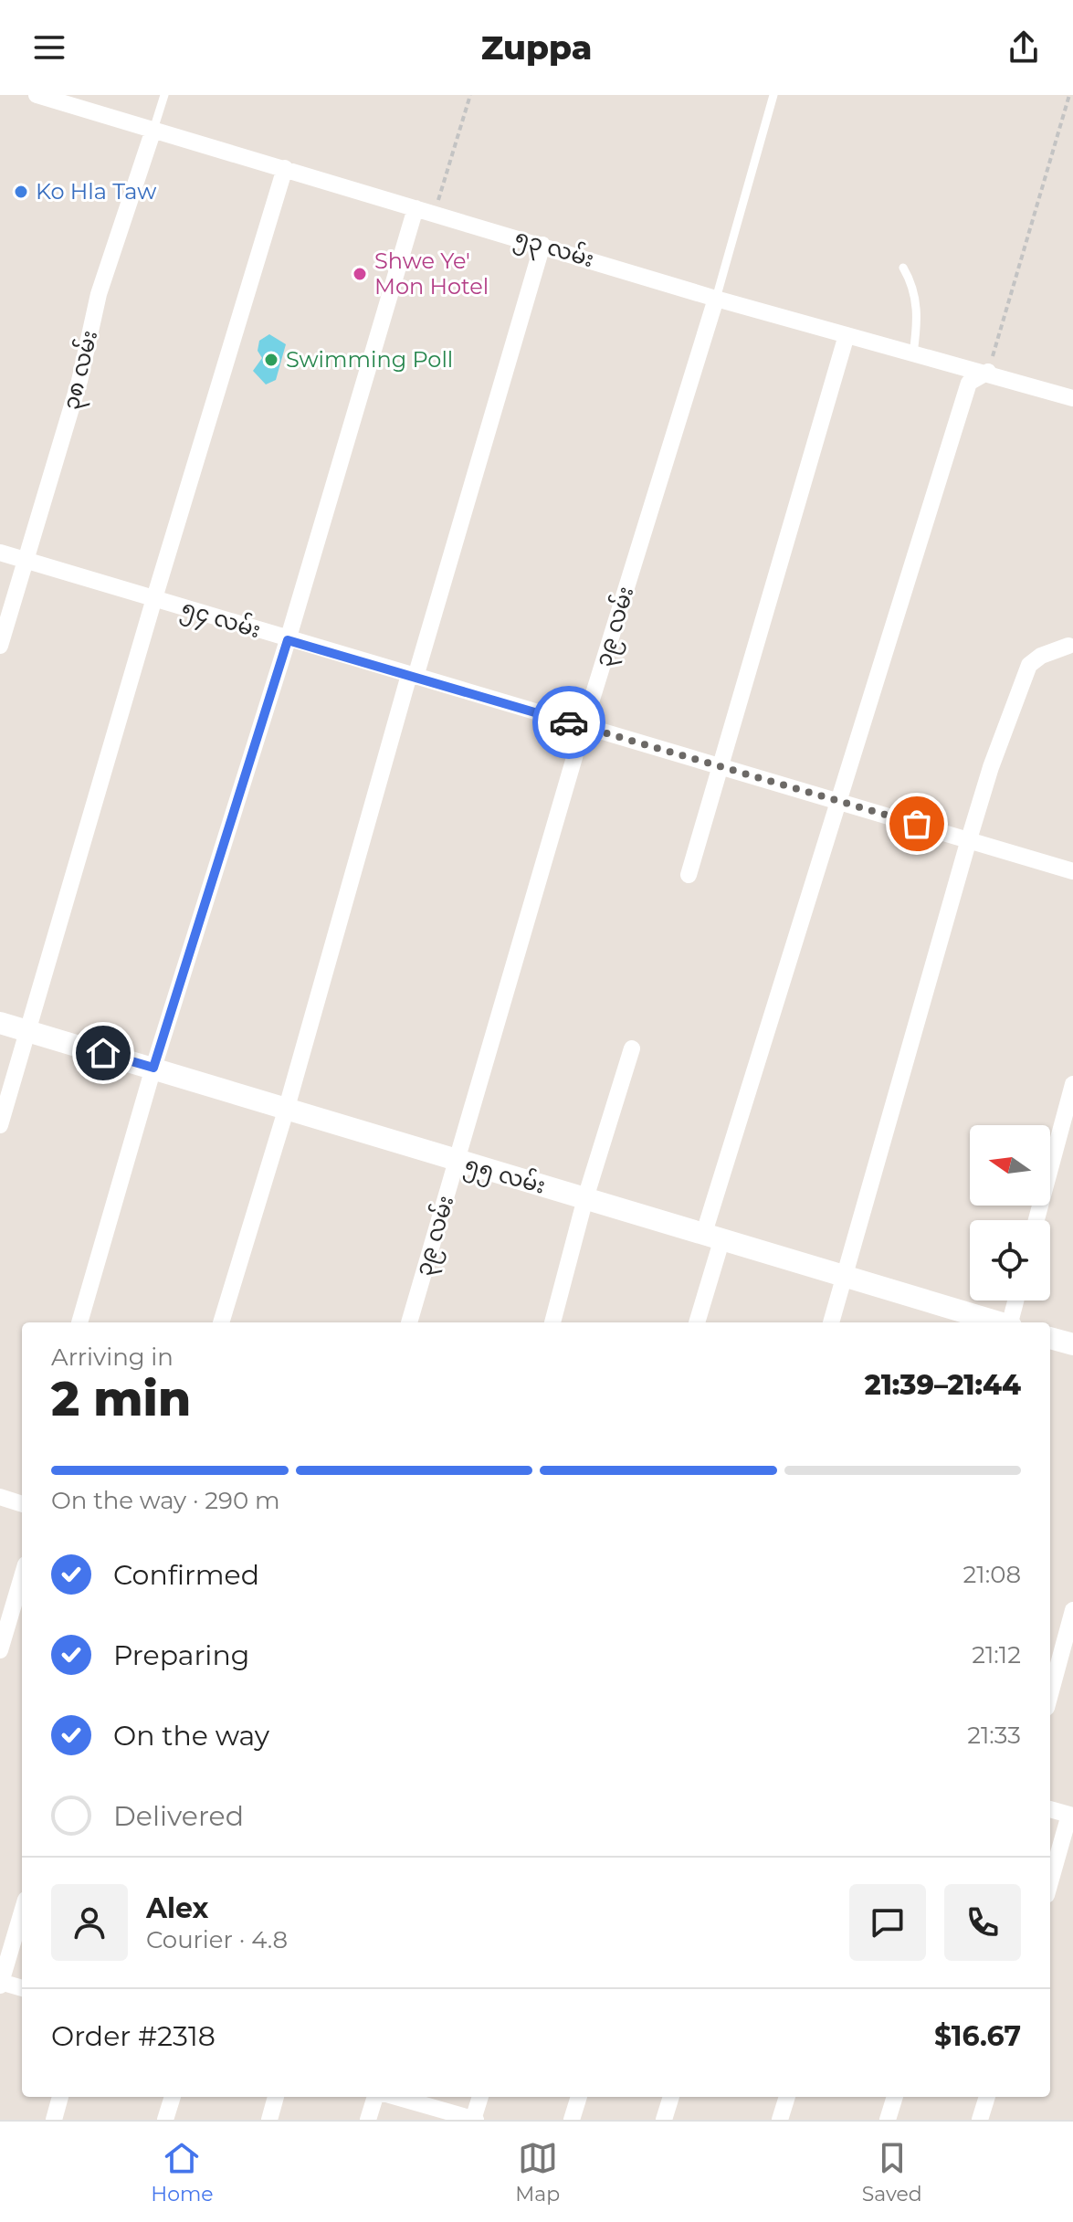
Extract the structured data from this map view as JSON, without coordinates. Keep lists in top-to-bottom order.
{
  "streets": {
    "main road": ["၅၅ လမ်း"],
    "street": [
      "၅၃ လမ်း",
      "၃၈ လမ်း",
      "၅၄ လမ်း",
      "၃၉ လမ်း"
    ]
  },
  "crossings": [
    ["၅၃ လမ်း", "၃၈ လမ်း"],
    ["၅၃ လမ်း", "၃၉ လမ်း"],
    ["၃၈ လမ်း", "၅၄ လမ်း"],
    ["၅၄ လမ်း", "၃၉ လမ်း"],
    ["၃၉ လမ်း", "၅၅ လမ်း"]
  ],
  "places": ["Ko Hla Taw", "Shwe Ye' Mon Hotel", "Swimming Poll"],
  "north": "left",
  "page": {
    "header": "Zuppa",
    "heading": ["2 min", "Arriving in", "21:39–21:44"],
    "panel": [
      "Alex",
      "Courier · 4.8",
      "Order #2318",
      "$16.67"
    ],
    "bar": "On the way · 290 m",
    "list": [
      ["Confirmed", "21:08"],
      ["Preparing", "21:12"],
      ["On the way", "21:33"],
      "Delivered"
    ],
    "tabs": ["Home", "Map", "Saved"]
  }
}
